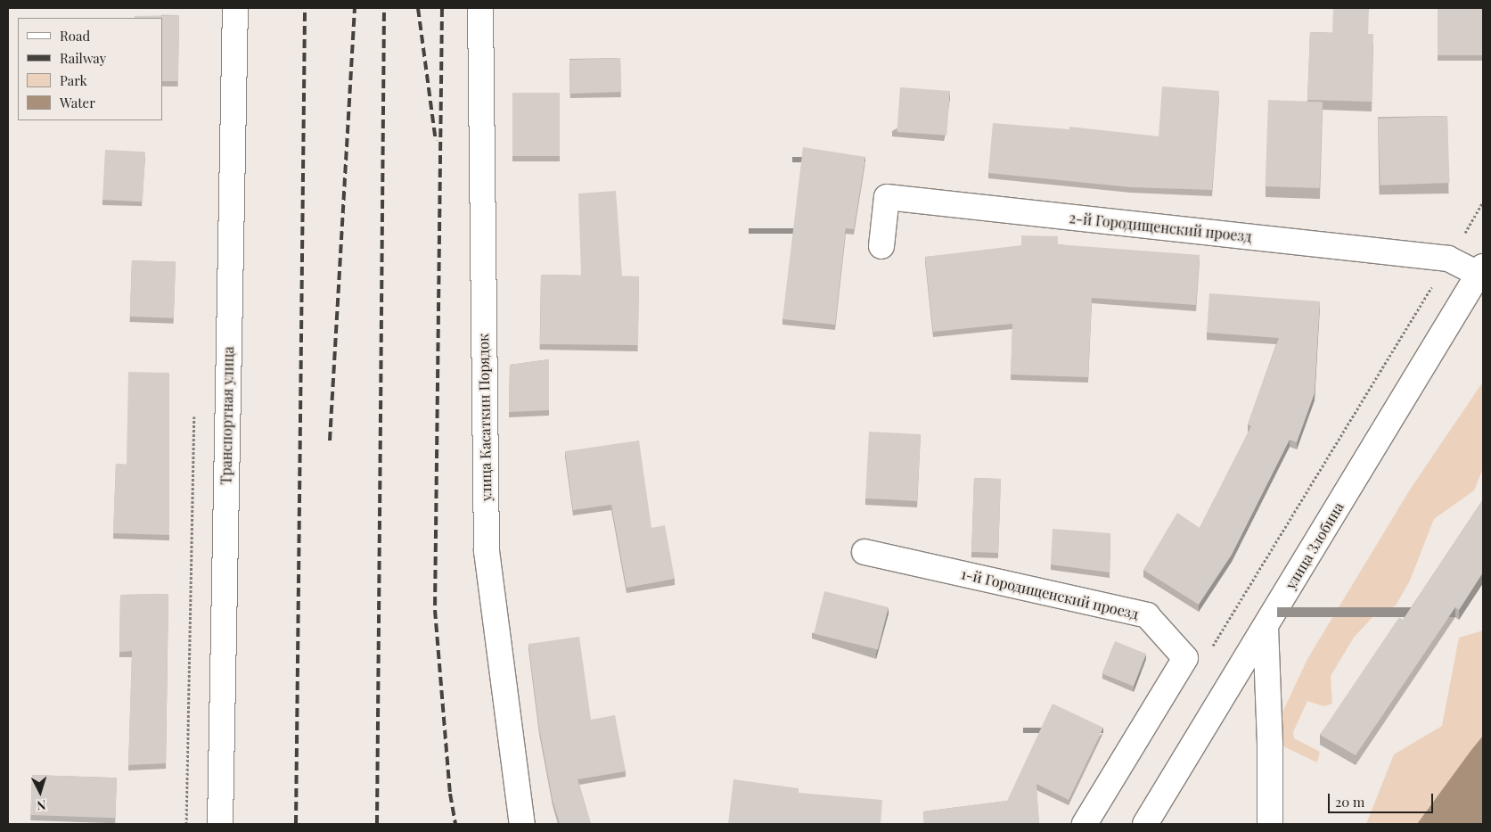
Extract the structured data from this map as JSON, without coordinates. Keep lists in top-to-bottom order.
{
  "streets": {
    "street": [
      "2-й Городищенский проезд",
      "Транспортная улица",
      "улица Касаткин Порядок",
      "улица Злобина",
      "1-й Городищенский проезд"
    ]
  },
  "crossings": [
    ["2-й Городищенский проезд", "улица Злобина"]
  ],
  "legend": [
    "Road",
    "Railway",
    "Park",
    "Water"
  ],
  "scale_bar": "20 m",
  "north": "bottom"
}
